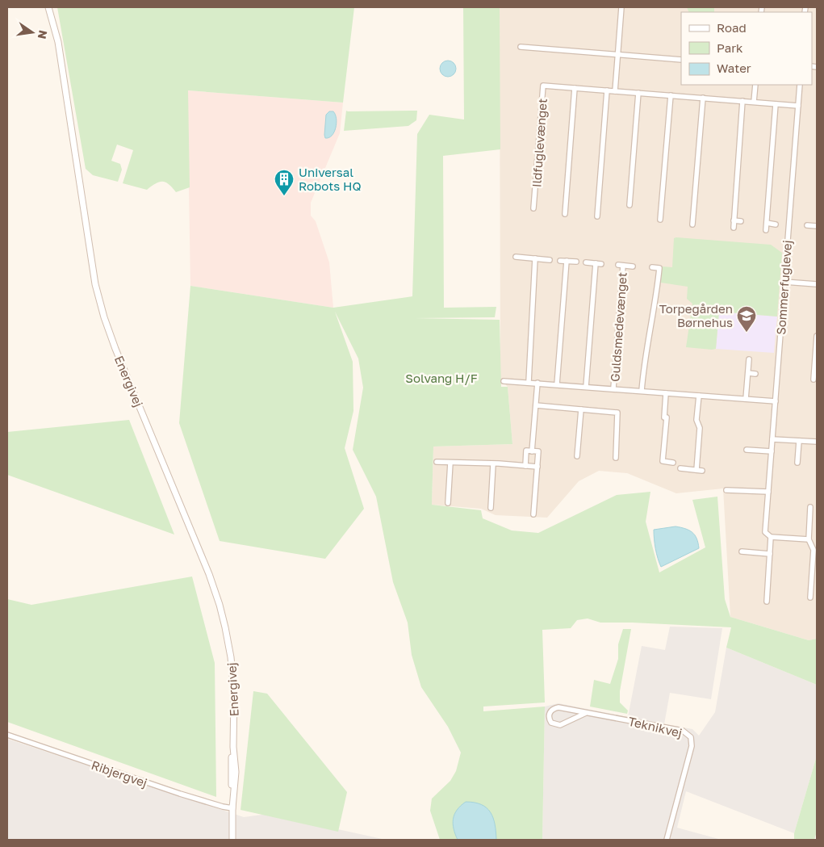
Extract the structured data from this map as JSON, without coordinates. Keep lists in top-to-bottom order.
{
  "streets": {
    "street": [
      "Ildfuglevænget",
      "Sommerfuglevej",
      "Guldsmedevænget",
      "Energivej",
      "Teknikvej",
      "Ribjergvej"
    ]
  },
  "crossings": [
    ["Ildfuglevænget", "Sommerfuglevej"],
    ["Sommerfuglevej", "Guldsmedevænget"],
    ["Energivej", "Ribjergvej"]
  ],
  "parks": ["Solvang H/F"],
  "places": {
    "building": ["Universal Robots HQ"],
    "school or university": ["Torpegården Børnehus"]
  },
  "legend": ["Road", "Park", "Water"],
  "north": "right"
}
